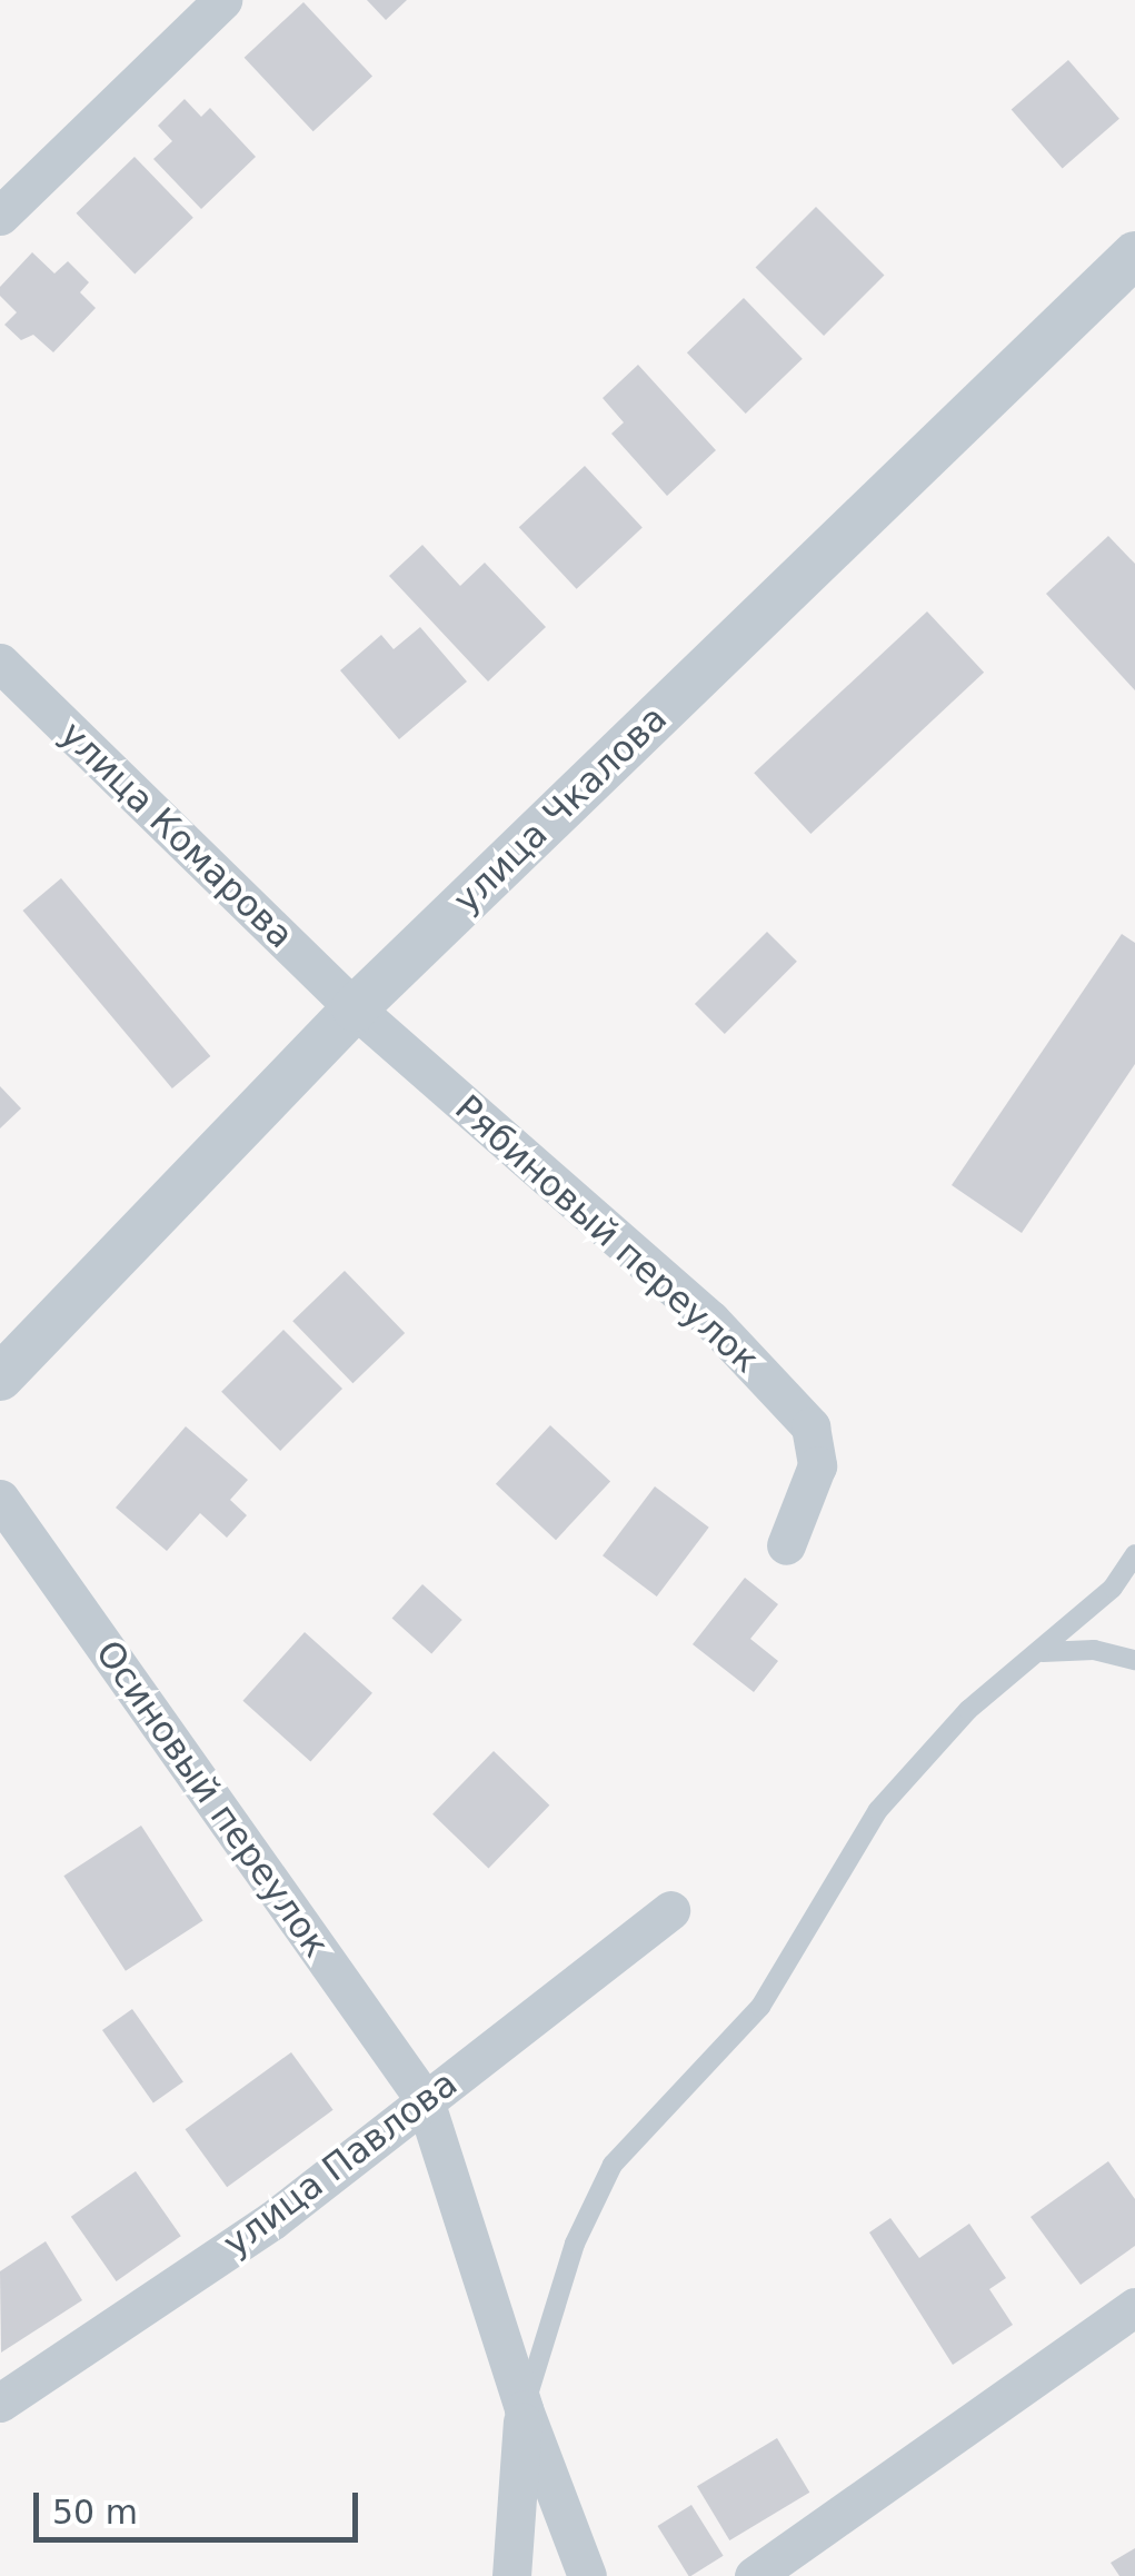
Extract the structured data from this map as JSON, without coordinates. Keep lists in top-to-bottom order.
{
  "streets": {
    "street": [
      "улица Чкалова",
      "улица Комарова",
      "Рябиновый переулок",
      "Осиновый переулок",
      "улица Павлова"
    ]
  },
  "crossings": [
    ["улица Чкалова", "улица Комарова"],
    ["улица Чкалова", "Рябиновый переулок"],
    ["улица Комарова", "Рябиновый переулок"],
    ["Осиновый переулок", "улица Павлова"]
  ],
  "scale_bar": "50 m"
}
